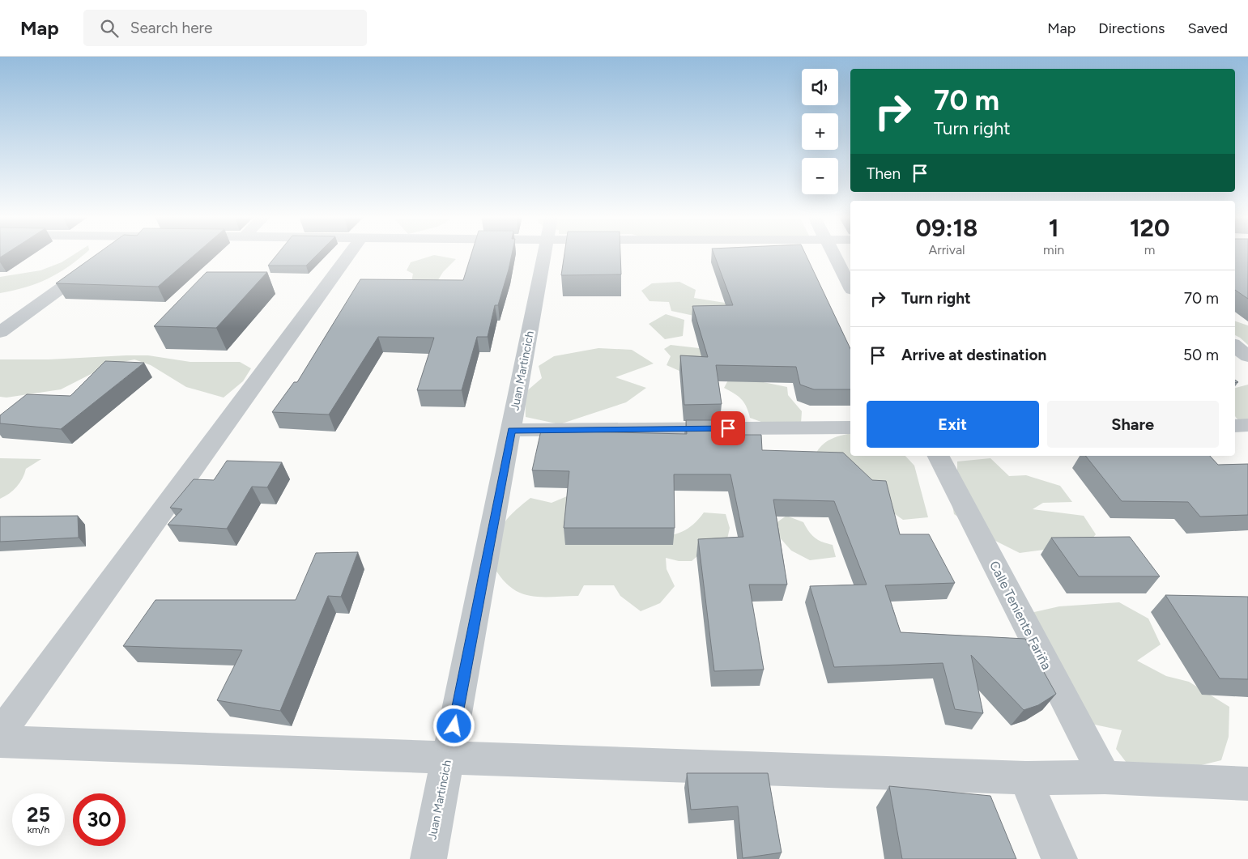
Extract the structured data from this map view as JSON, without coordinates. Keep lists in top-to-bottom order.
{
  "streets": {
    "street": ["Juan Martincich", "Calle Teniente Fariña"]
  },
  "page": {
    "header": "Map",
    "search": "Search here",
    "nav": ["Map", "Directions", "Saved"],
    "map_buttons": ["+", "−"],
    "turn": ["70 m", "Turn right"],
    "then": "Then",
    "eta": [
      "09:18",
      "Arrival",
      "1",
      "min",
      "120",
      "m"
    ],
    "list": [
      {
        "name": "Turn right",
        "value": "70 m"
      },
      {
        "name": "Arrive at destination",
        "value": "50 m"
      }
    ],
    "buttons": ["Exit", "Share"],
    "speed": "25 km/h",
    "limit": "30"
  }
}
